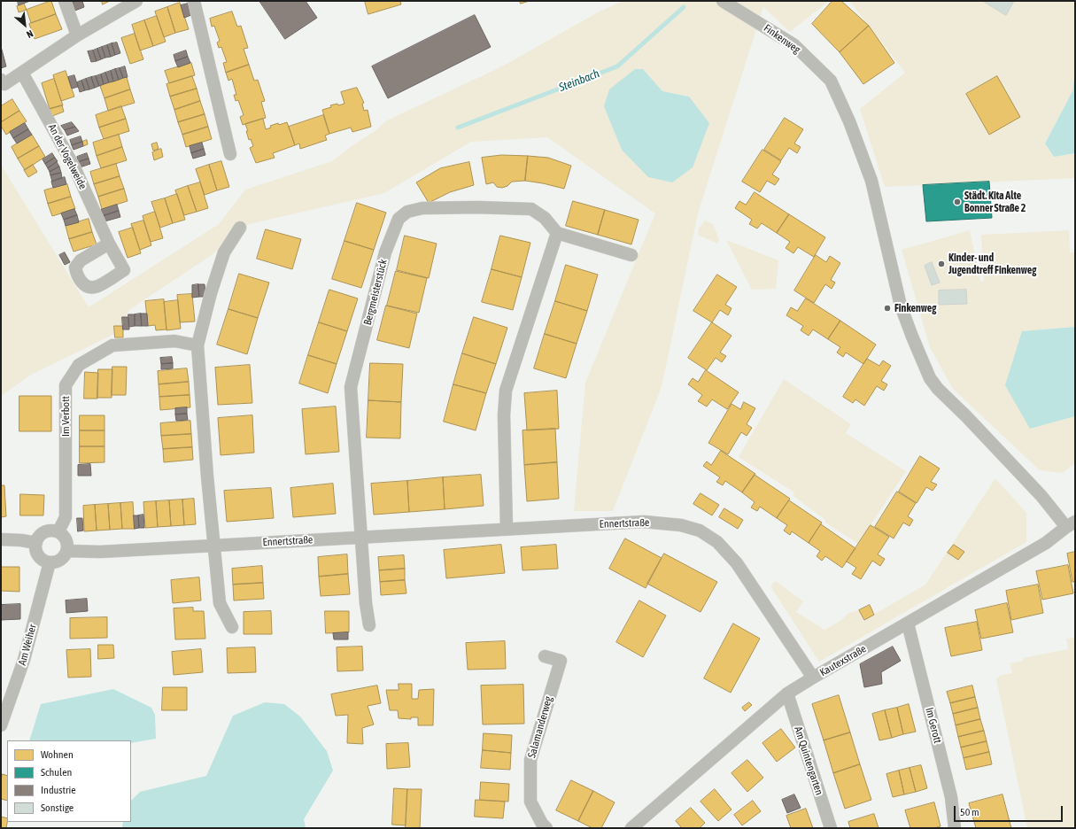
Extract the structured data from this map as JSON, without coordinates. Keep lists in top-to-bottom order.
{
  "streets": {
    "street": [
      "Finkenweg",
      "An der Vogelweide",
      "Bergmeisterstück",
      "Im Verbott",
      "Ennertstraße",
      "Am Weiher",
      "Kautexstraße",
      "Im Gerott",
      "Salamanderweg",
      "Am Quintengarten"
    ]
  },
  "crossings": [
    ["Finkenweg", "Kautexstraße"],
    ["Bergmeisterstück", "Ennertstraße"],
    ["Im Verbott", "Ennertstraße"],
    ["Im Verbott", "Am Weiher"],
    ["Ennertstraße", "Am Weiher"],
    ["Ennertstraße", "Kautexstraße"],
    ["Kautexstraße", "Im Gerott"],
    ["Kautexstraße", "Am Quintengarten"]
  ],
  "water": ["Steinbach"],
  "places": ["Städt. Kita Alte Bonner Straße 2", "Kinder- und Jugendtreff Finkenweg", "Finkenweg"],
  "legend": [
    "Wohnen",
    "Schulen",
    "Industrie",
    "Sonstige"
  ],
  "scale_bar": "50 m",
  "north": "bottom right"
}
